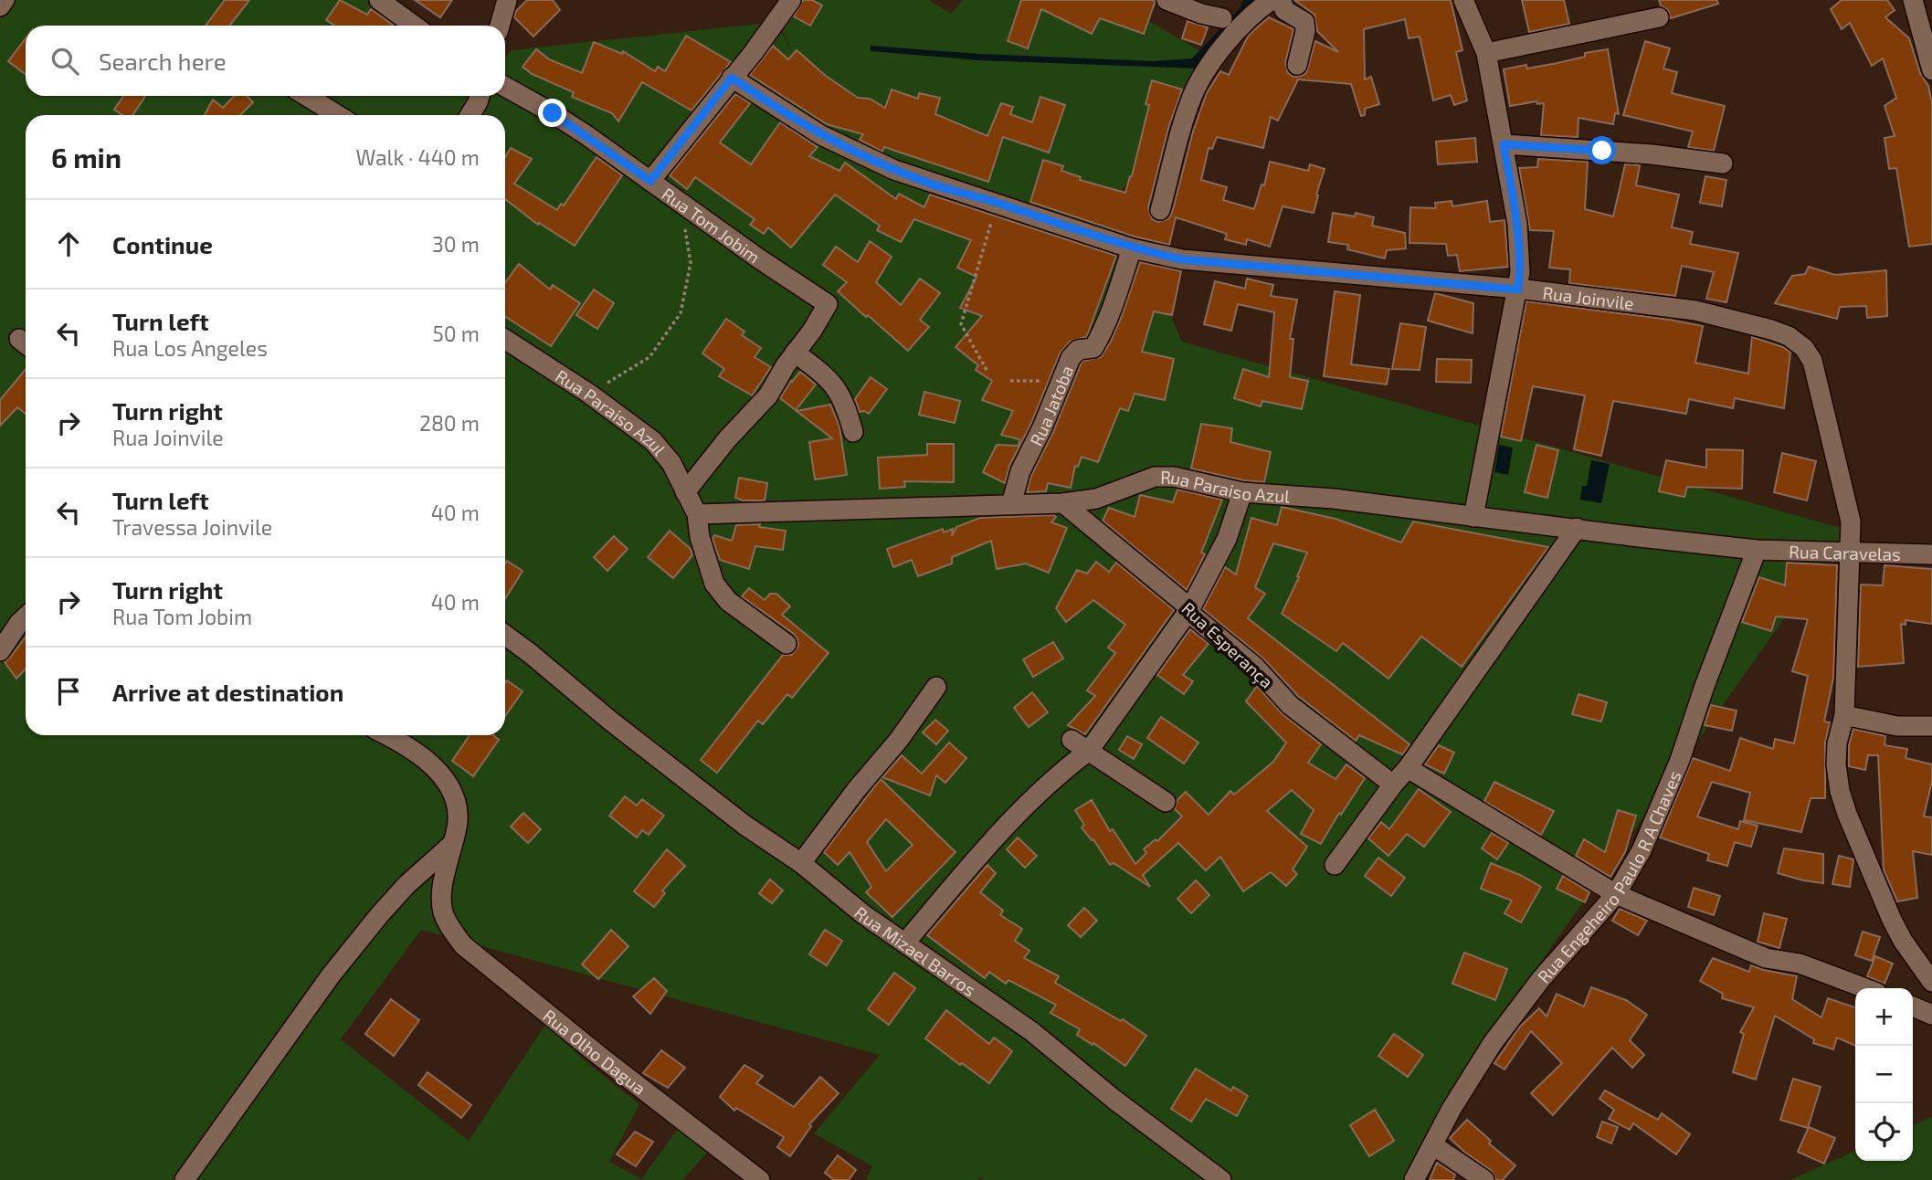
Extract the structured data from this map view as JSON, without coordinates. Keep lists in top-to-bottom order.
{
  "streets": {
    "street": [
      "Rua Tom Jobim",
      "Rua Joinvile",
      "Rua Jatoba",
      "Rua Paraiso Azul",
      "Rua Caravelas",
      "Rua Esperança",
      "Rua Engeheiro Paulo R A Chaves",
      "Rua Mizael Barros",
      "Rua Olho Dagua"
    ]
  },
  "crossings": [
    ["Rua Joinvile", "Rua Jatoba"],
    ["Rua Joinvile", "Rua Caravelas"],
    ["Rua Jatoba", "Rua Paraiso Azul"],
    ["Rua Paraiso Azul", "Rua Caravelas"],
    ["Rua Paraiso Azul", "Rua Esperança"],
    ["Rua Paraiso Azul", "Rua Engeheiro Paulo R A Chaves"],
    ["Rua Caravelas", "Rua Engeheiro Paulo R A Chaves"]
  ],
  "page": {
    "search": "Search here",
    "heading": ["6 min", "Walk · 440 m"],
    "list": [
      ["Continue", "30 m"],
      ["Turn left", "Rua Los Angeles", "50 m"],
      ["Turn right", "Rua Joinvile", "280 m"],
      ["Turn left", "Travessa Joinvile", "40 m"],
      ["Turn right", "Rua Tom Jobim", "40 m"],
      "Arrive at destination"
    ],
    "map_buttons": ["+", "−"]
  }
}
